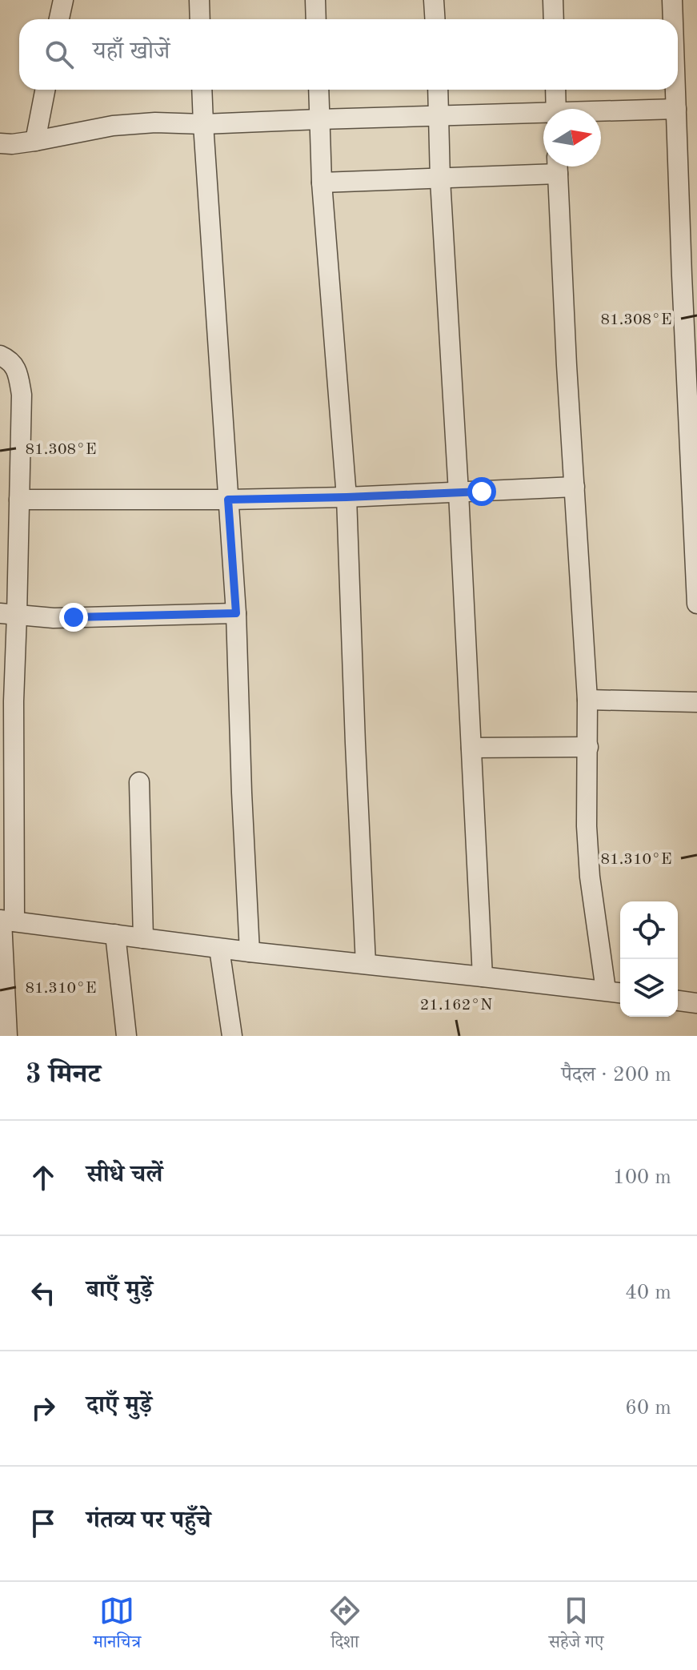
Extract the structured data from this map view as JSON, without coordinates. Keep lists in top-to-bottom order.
{
  "north": "right",
  "page": {
    "search": "यहाँ खोजें",
    "heading": ["3 मिनट", "पैदल · 200 m"],
    "list": [
      ["सीधे चलें", "100 m"],
      ["बाएँ मुड़ें", "40 m"],
      ["दाएँ मुड़ें", "60 m"],
      "गंतव्य पर पहुँचे"
    ],
    "nav": ["मानचित्र", "दिशा", "सहेजे गए"]
  },
  "coordinates": ["81.308°E", "81.310°E", "21.162°N"]
}
